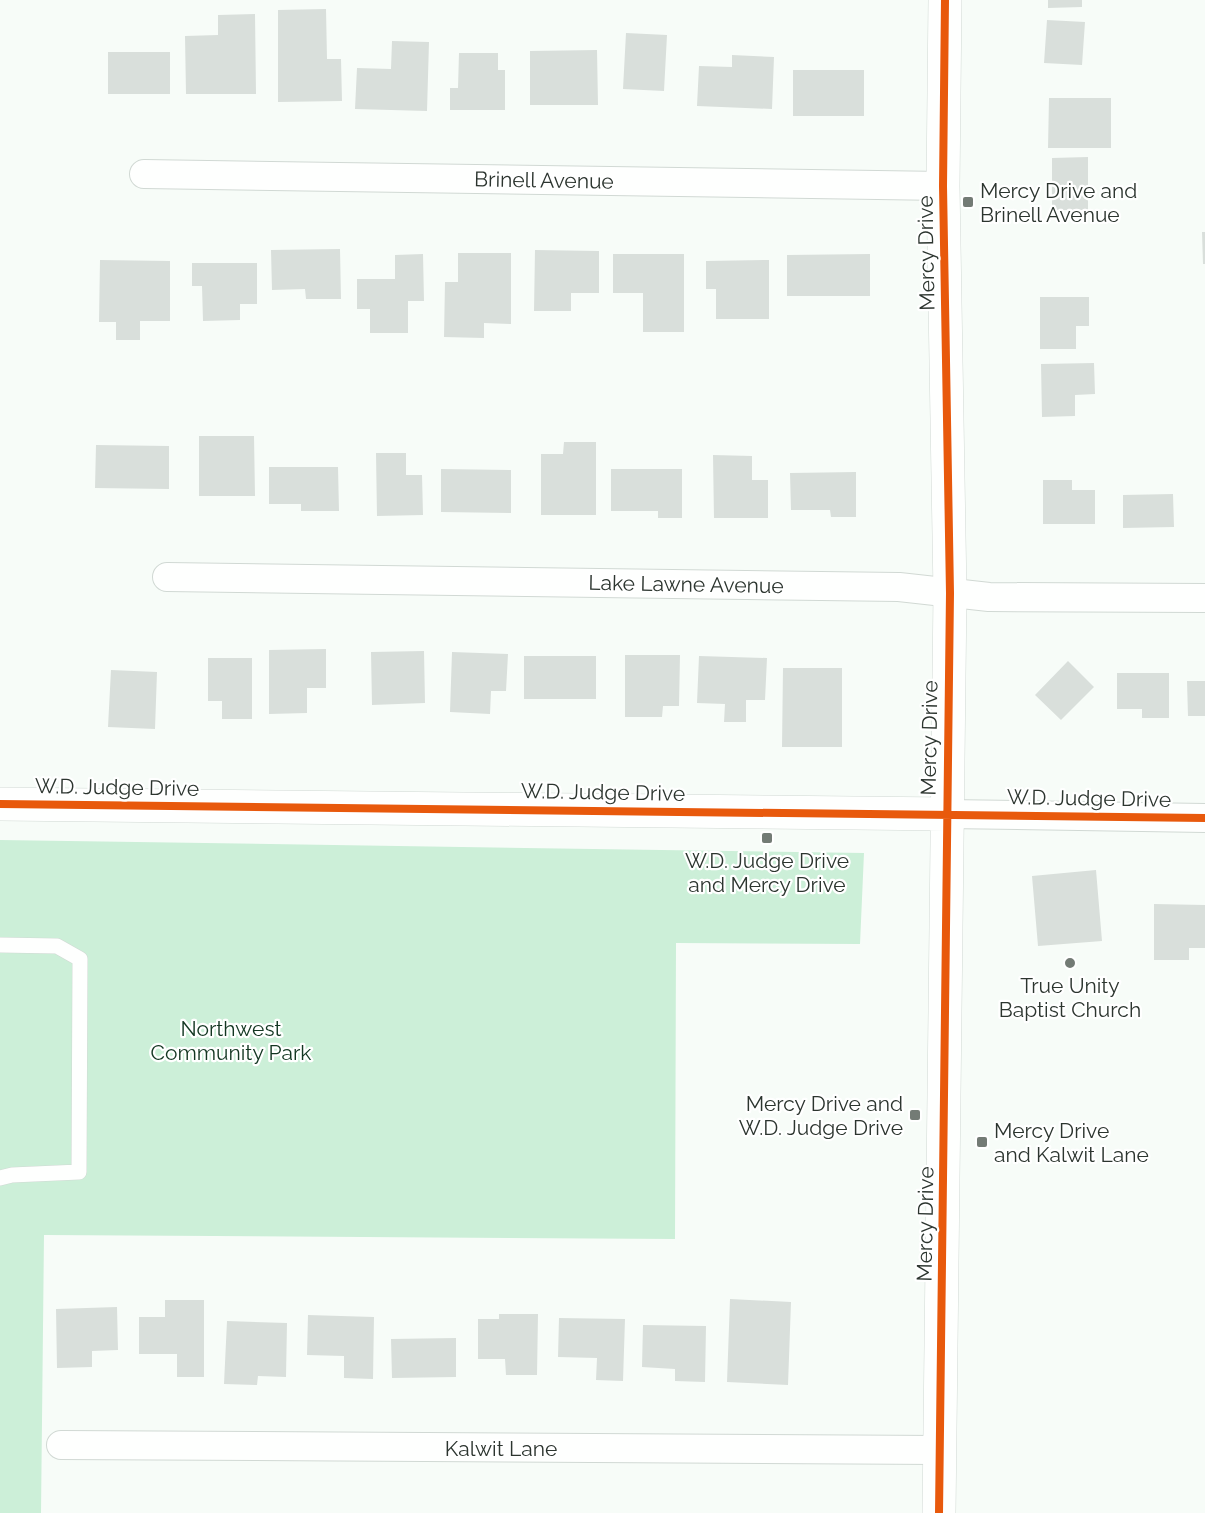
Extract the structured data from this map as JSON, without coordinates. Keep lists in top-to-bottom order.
{
  "streets": {
    "street": [
      "Brinell Avenue",
      "Mercy Drive",
      "Lake Lawne Avenue",
      "W.D. Judge Drive",
      "Kalwit Lane"
    ]
  },
  "crossings": [
    ["Brinell Avenue", "Mercy Drive"],
    ["Mercy Drive", "Lake Lawne Avenue"],
    ["Mercy Drive", "W.D. Judge Drive"],
    ["Mercy Drive", "Kalwit Lane"]
  ],
  "parks": ["Northwest Community Park"],
  "places": {
    "transit": [
      "Mercy Drive and Brinell Avenue",
      "W.D. Judge Drive and Mercy Drive",
      "Mercy Drive and W.D. Judge Drive",
      "Mercy Drive and Kalwit Lane"
    ],
    "other": ["True Unity Baptist Church"]
  }
}
